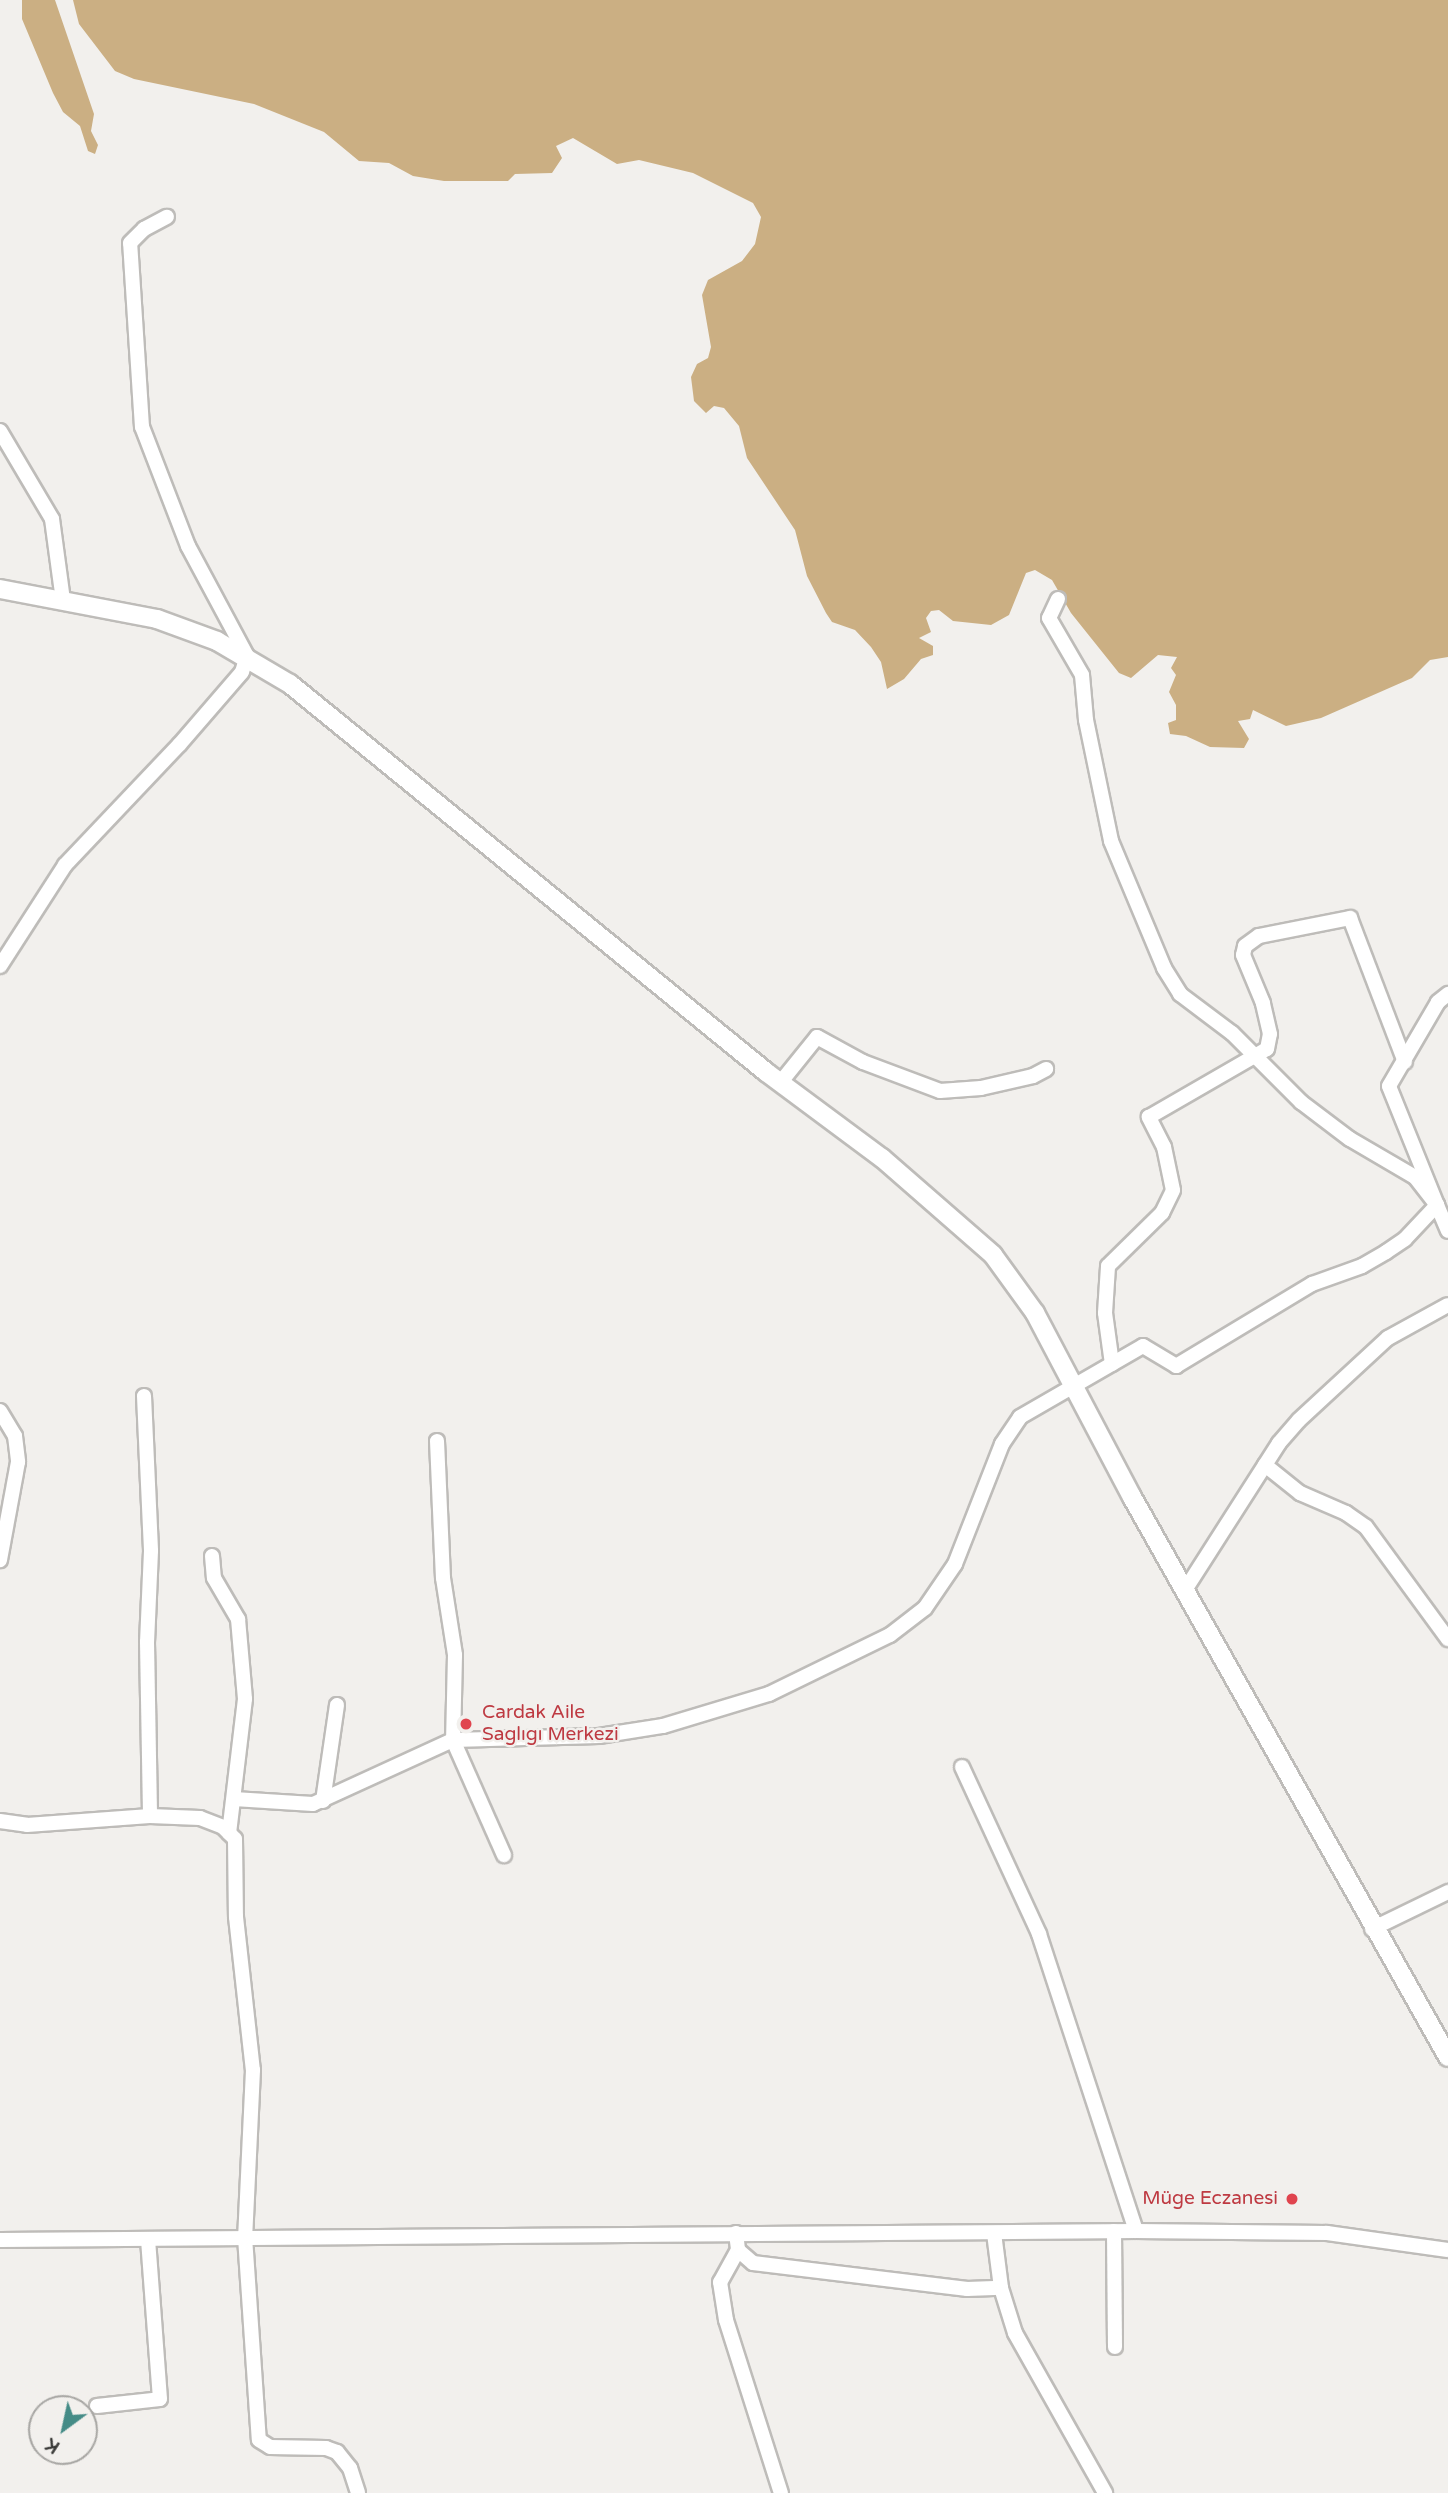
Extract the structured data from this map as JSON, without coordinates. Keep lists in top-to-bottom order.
{
  "places": ["Cardak Aile Saglıgı Merkezi", "Müge Eczanesi"],
  "north": "bottom left"
}
